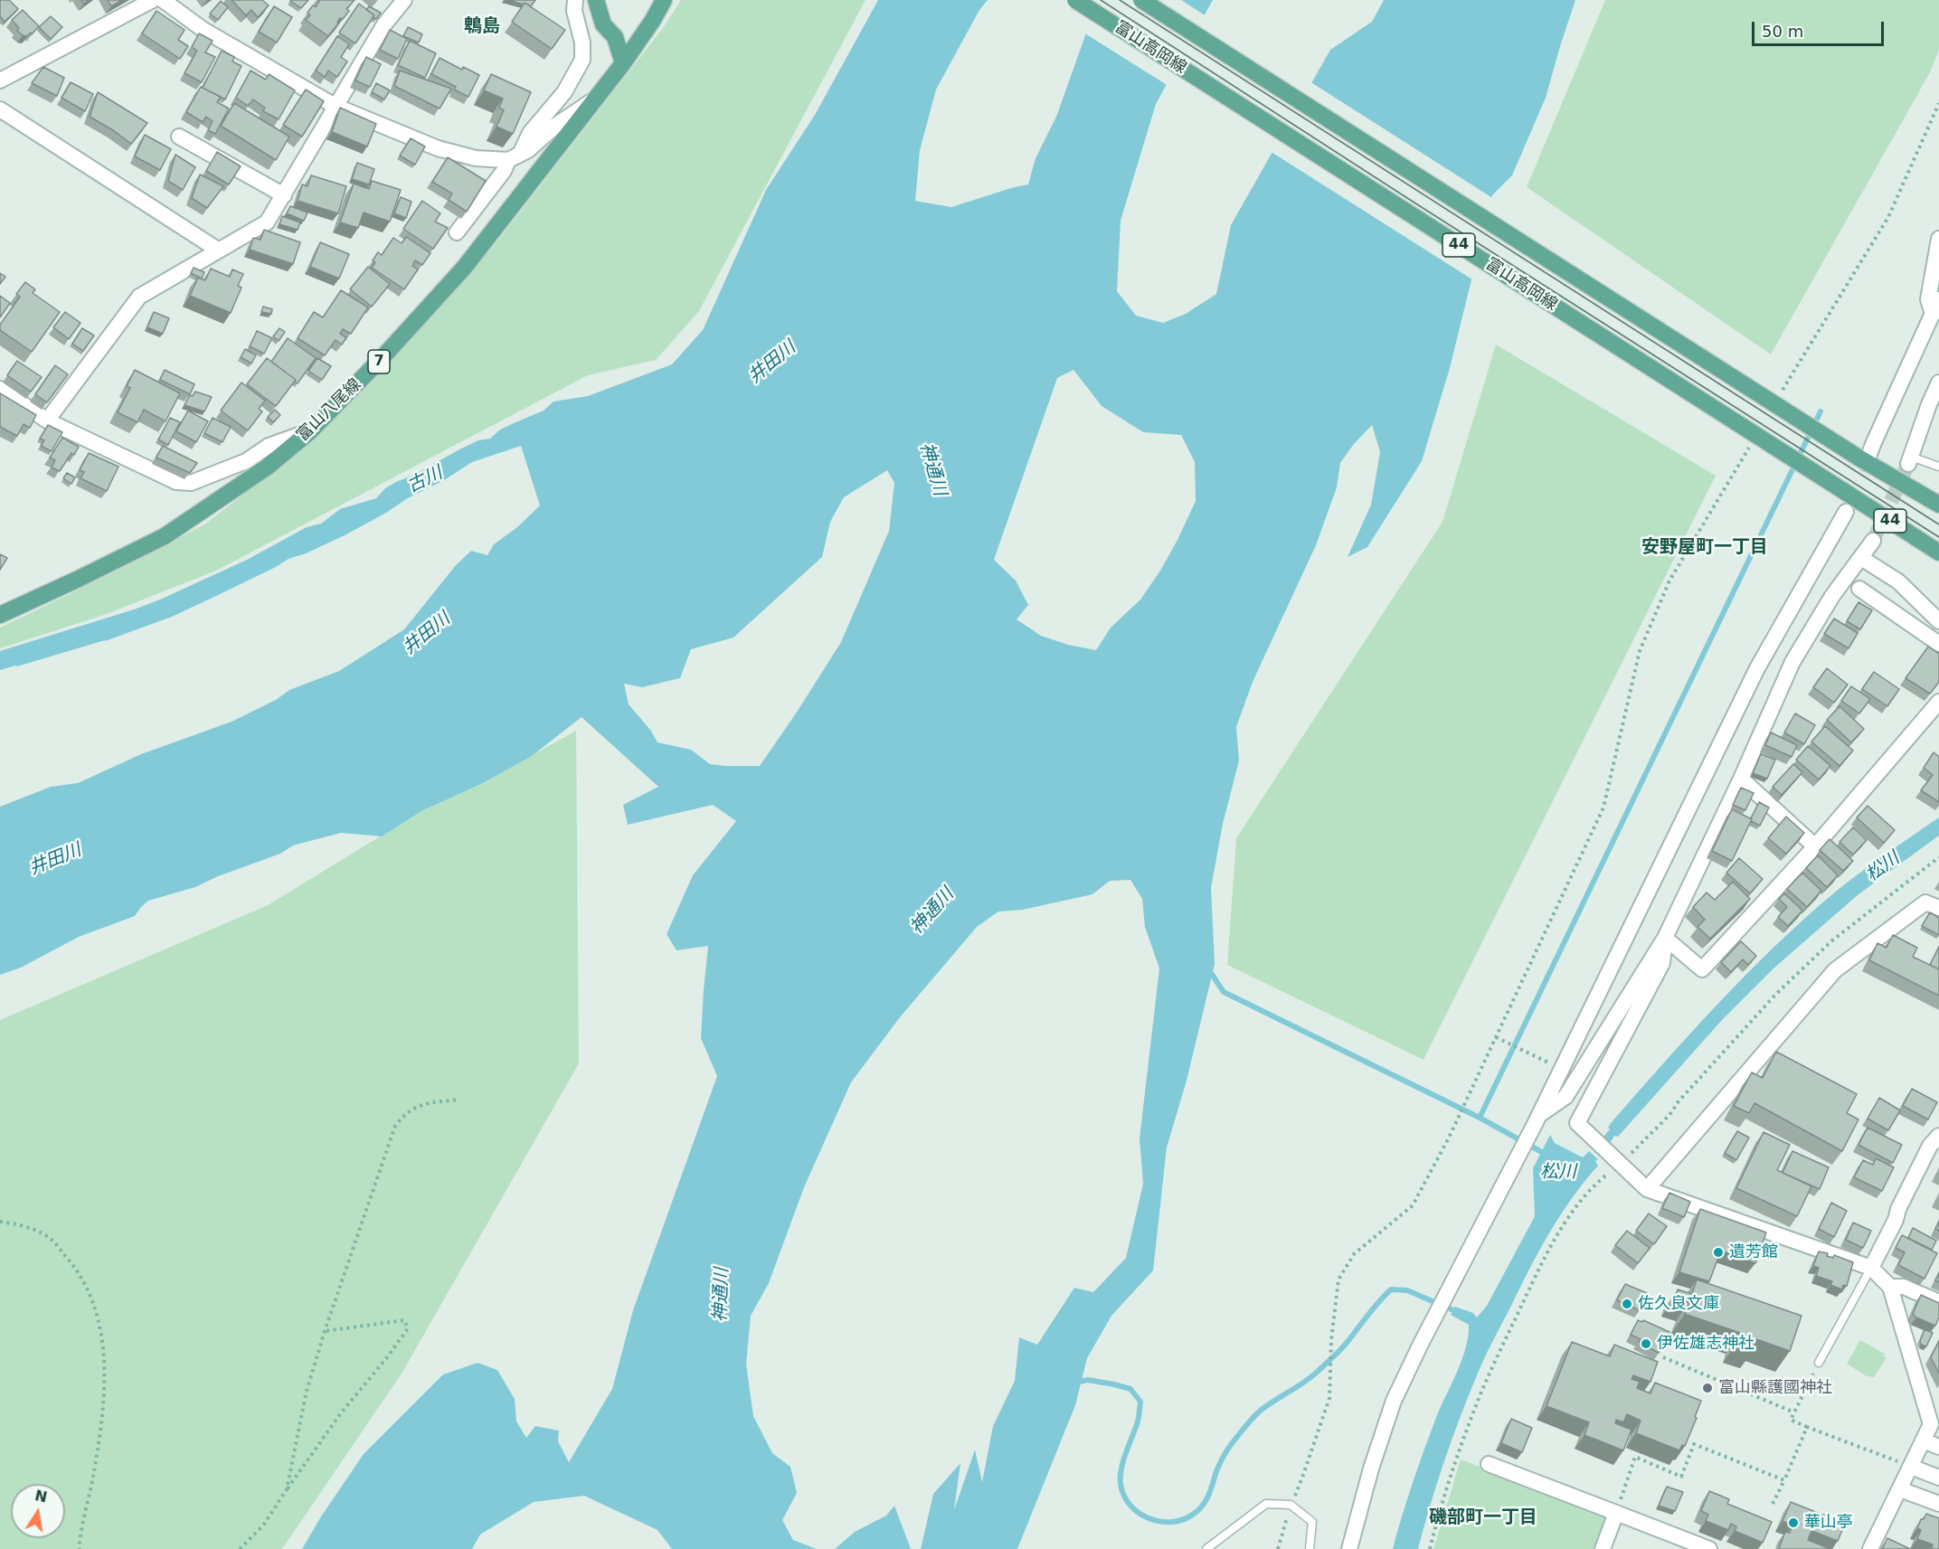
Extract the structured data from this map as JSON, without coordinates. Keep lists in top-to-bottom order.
{
  "streets": {
    "main road": [
      "富山高岡線",
      "44",
      "7",
      "富山八尾線"
    ]
  },
  "districts": ["鵯島", "安野屋町一丁目", "磯部町一丁目"],
  "water": [
    "井田川",
    "神通川",
    "古川",
    "松川"
  ],
  "places": [
    "遺芳館",
    "佐久良文庫",
    "伊佐雄志神社",
    "富山縣護國神社",
    "華山亭"
  ],
  "scale_bar": "50 m",
  "north": "top"
}
